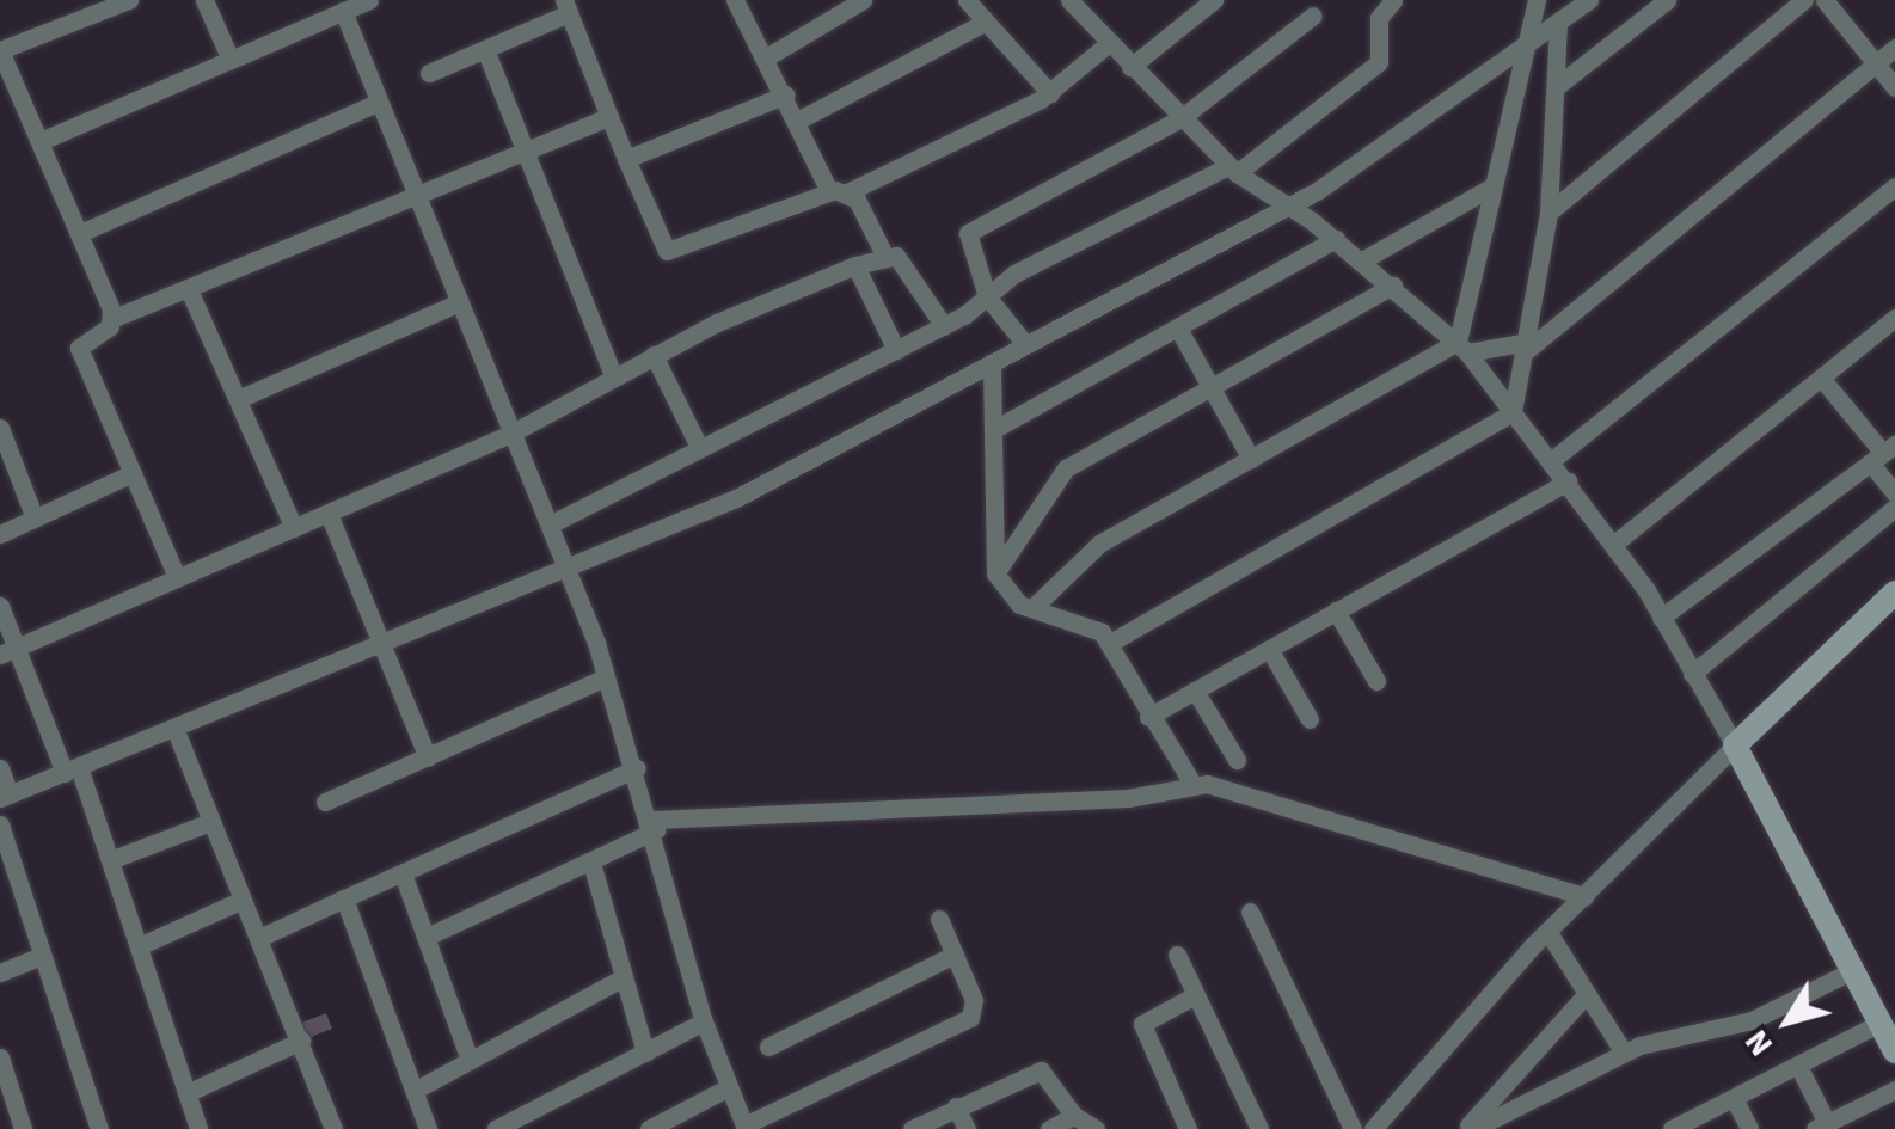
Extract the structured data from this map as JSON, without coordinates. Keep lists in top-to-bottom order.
{
  "north": "bottom left"
}
